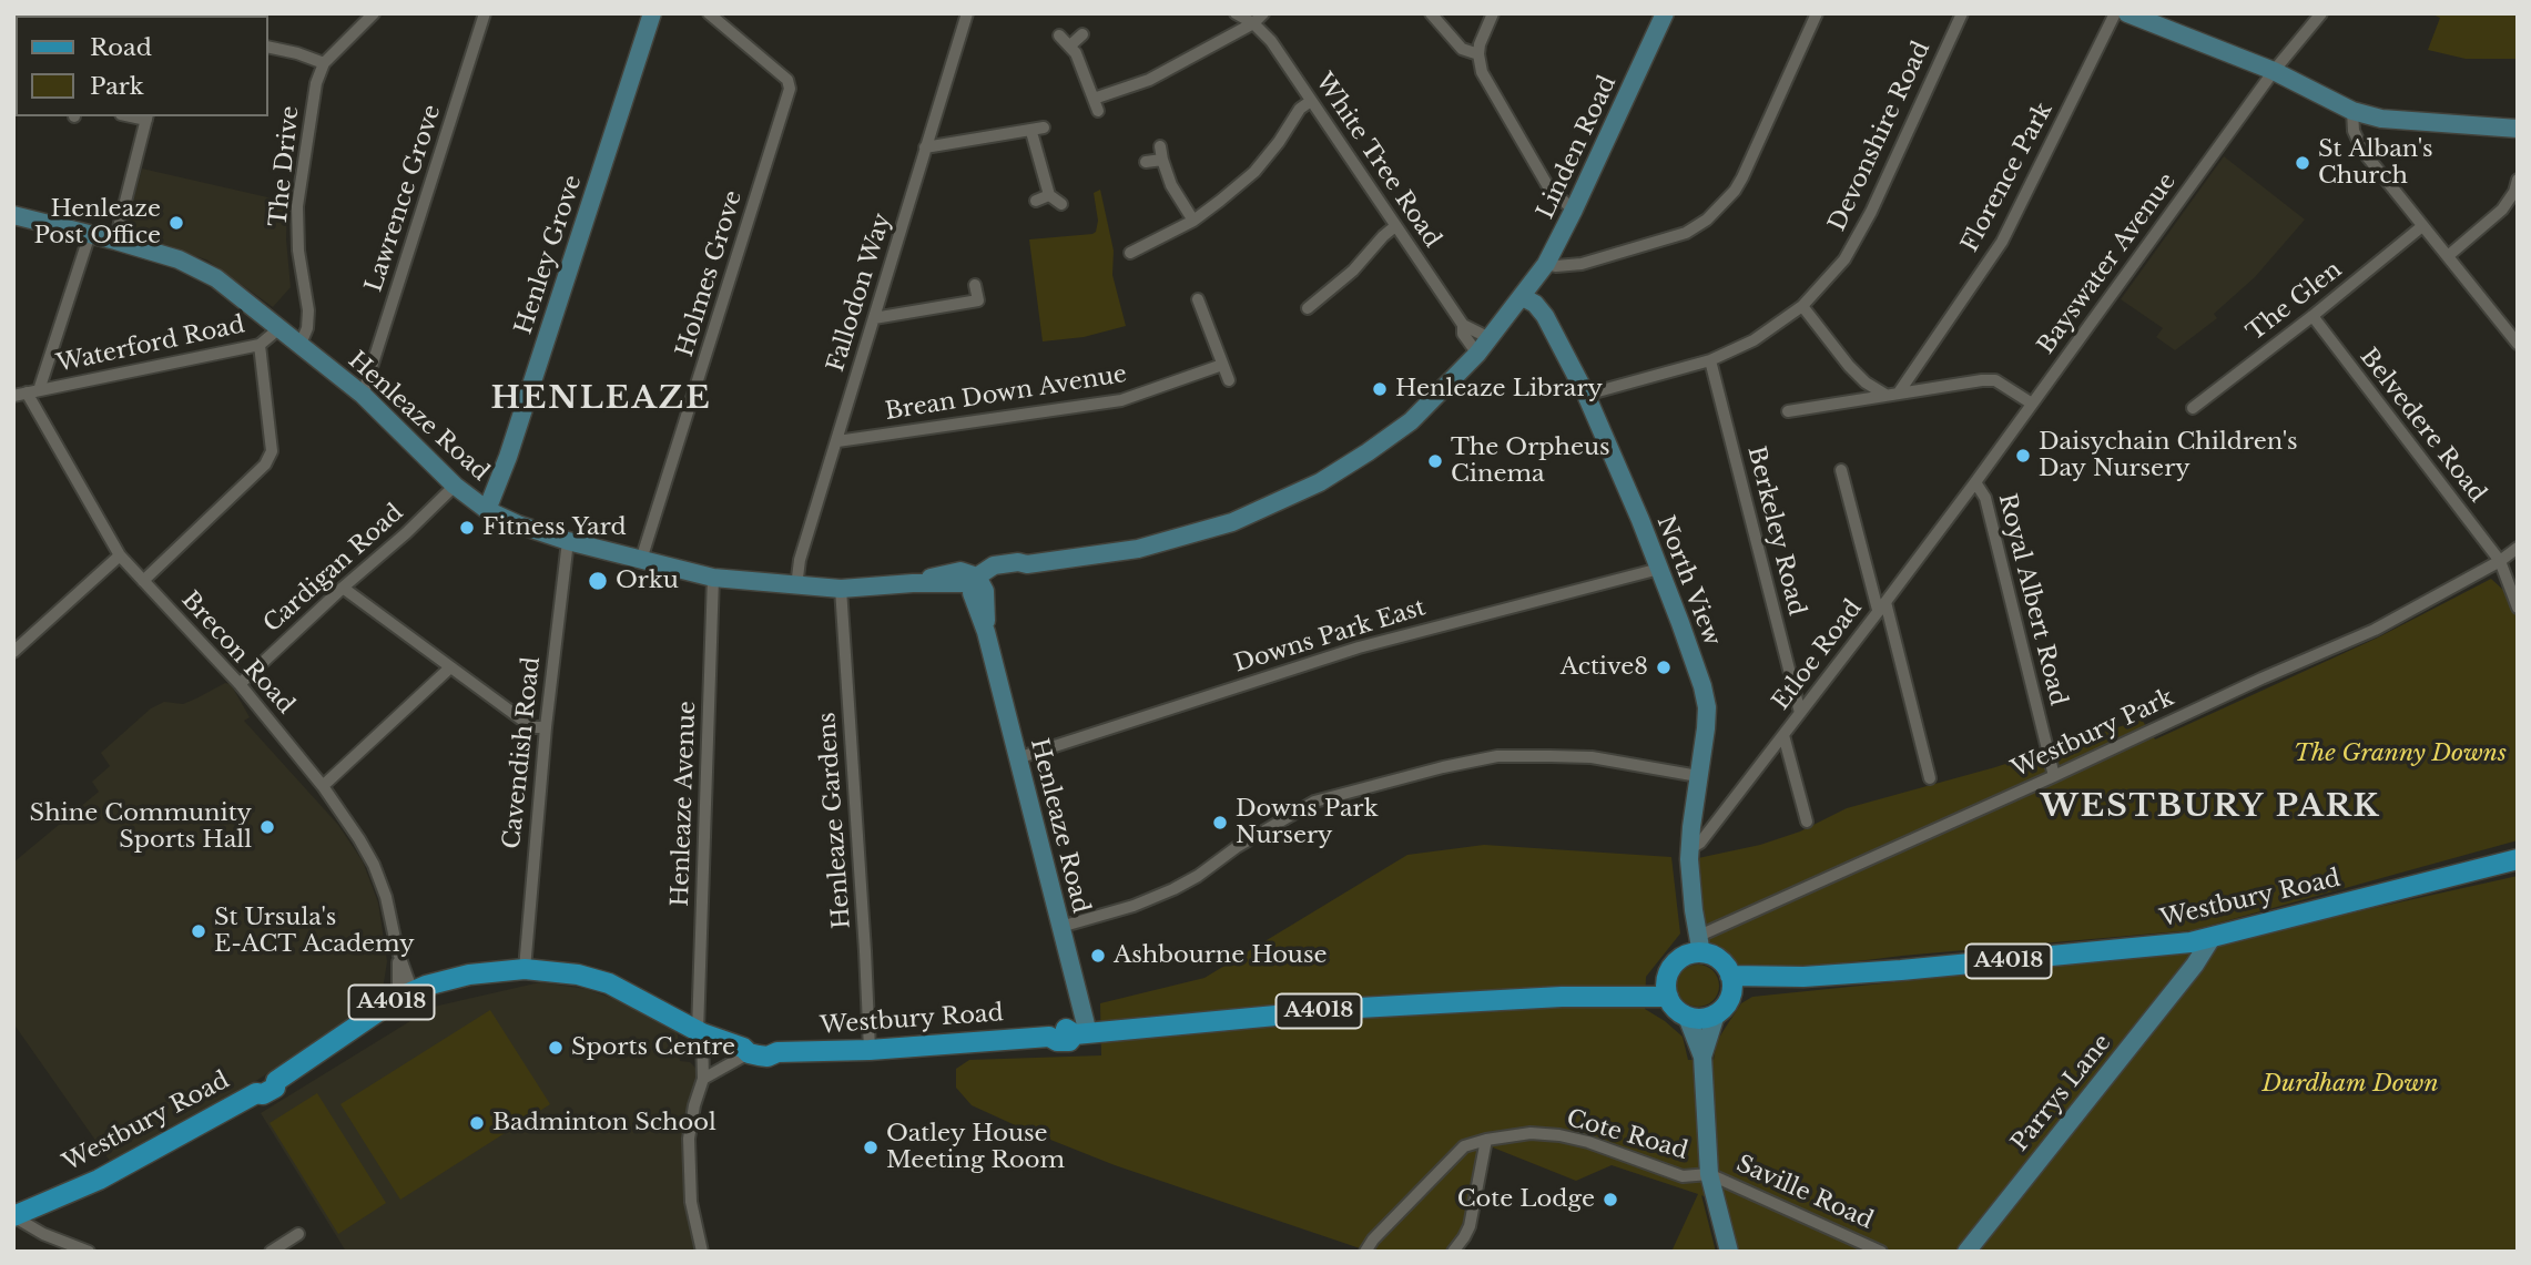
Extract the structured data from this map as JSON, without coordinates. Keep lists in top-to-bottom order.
{
  "streets": {
    "main road": [
      "Linden Road",
      "Henley Grove",
      "Henleaze Road",
      "North View",
      "Westbury Road",
      "A4018",
      "Parrys Lane"
    ],
    "street": [
      "Devonshire Road",
      "White Tree Road",
      "The Drive",
      "Florence Park",
      "Lawrence Grove",
      "Bayswater Avenue",
      "Holmes Grove",
      "Fallodon Way",
      "The Glen",
      "Waterford Road",
      "Brean Down Avenue",
      "Belvedere Road",
      "Berkeley Road",
      "Cardigan Road",
      "Royal Albert Road",
      "Downs Park East",
      "Brecon Road",
      "Etloe Road",
      "Westbury Park",
      "Cavendish Road",
      "Henleaze Avenue",
      "Henleaze Gardens",
      "Cote Road",
      "Saville Road"
    ]
  },
  "crossings": [
    ["Devonshire Road", "Berkeley Road"],
    ["Devonshire Road", "North View"],
    ["Linden Road", "White Tree Road"],
    ["Linden Road", "Henleaze Road"],
    ["Linden Road", "North View"],
    ["The Drive", "Henleaze Road"],
    ["Lawrence Grove", "Henleaze Road"],
    ["Henley Grove", "Henleaze Road"],
    ["Bayswater Avenue", "Royal Albert Road"],
    ["Bayswater Avenue", "Etloe Road"],
    ["Holmes Grove", "Henleaze Road"],
    ["Fallodon Way", "Brean Down Avenue"],
    ["Fallodon Way", "Henleaze Road"],
    ["The Glen", "Belvedere Road"],
    ["Waterford Road", "Henleaze Road"],
    ["Waterford Road", "Brecon Road"],
    ["Henleaze Road", "Cardigan Road"],
    ["Henleaze Road", "Downs Park East"],
    ["Henleaze Road", "Cavendish Road"],
    ["Henleaze Road", "Henleaze Avenue"],
    ["Henleaze Road", "Henleaze Gardens"],
    ["Henleaze Road", "Westbury Road"],
    ["Belvedere Road", "Westbury Park"],
    ["Berkeley Road", "Etloe Road"],
    ["Cardigan Road", "Brecon Road"],
    ["North View", "Downs Park East"],
    ["North View", "Etloe Road"],
    ["North View", "Westbury Park"],
    ["North View", "Westbury Road"],
    ["Royal Albert Road", "Etloe Road"],
    ["Royal Albert Road", "Westbury Park"],
    ["Brecon Road", "Westbury Road"],
    ["Westbury Park", "Westbury Road"],
    ["Cavendish Road", "Westbury Road"],
    ["Henleaze Avenue", "Westbury Road"],
    ["Henleaze Gardens", "Westbury Road"],
    ["Westbury Road", "Parrys Lane"],
    ["Cote Road", "Saville Road"]
  ],
  "districts": ["HENLEAZE", "WESTBURY PARK"],
  "parks": ["The Granny Downs", "Durdham Down"],
  "places": [
    "St Alban's Church",
    "Henleaze Post Office",
    "Henleaze Library",
    "Daisychain Children's Day Nursery",
    "The Orpheus Cinema",
    "Fitness Yard",
    "Orku",
    "Active8",
    "Downs Park Nursery",
    "Shine Community Sports Hall",
    "St Ursula's E-ACT Academy",
    "Ashbourne House",
    "Sports Centre",
    "Badminton School",
    "Oatley House Meeting Room",
    "Cote Lodge"
  ],
  "legend": ["Road", "Park"]
}
